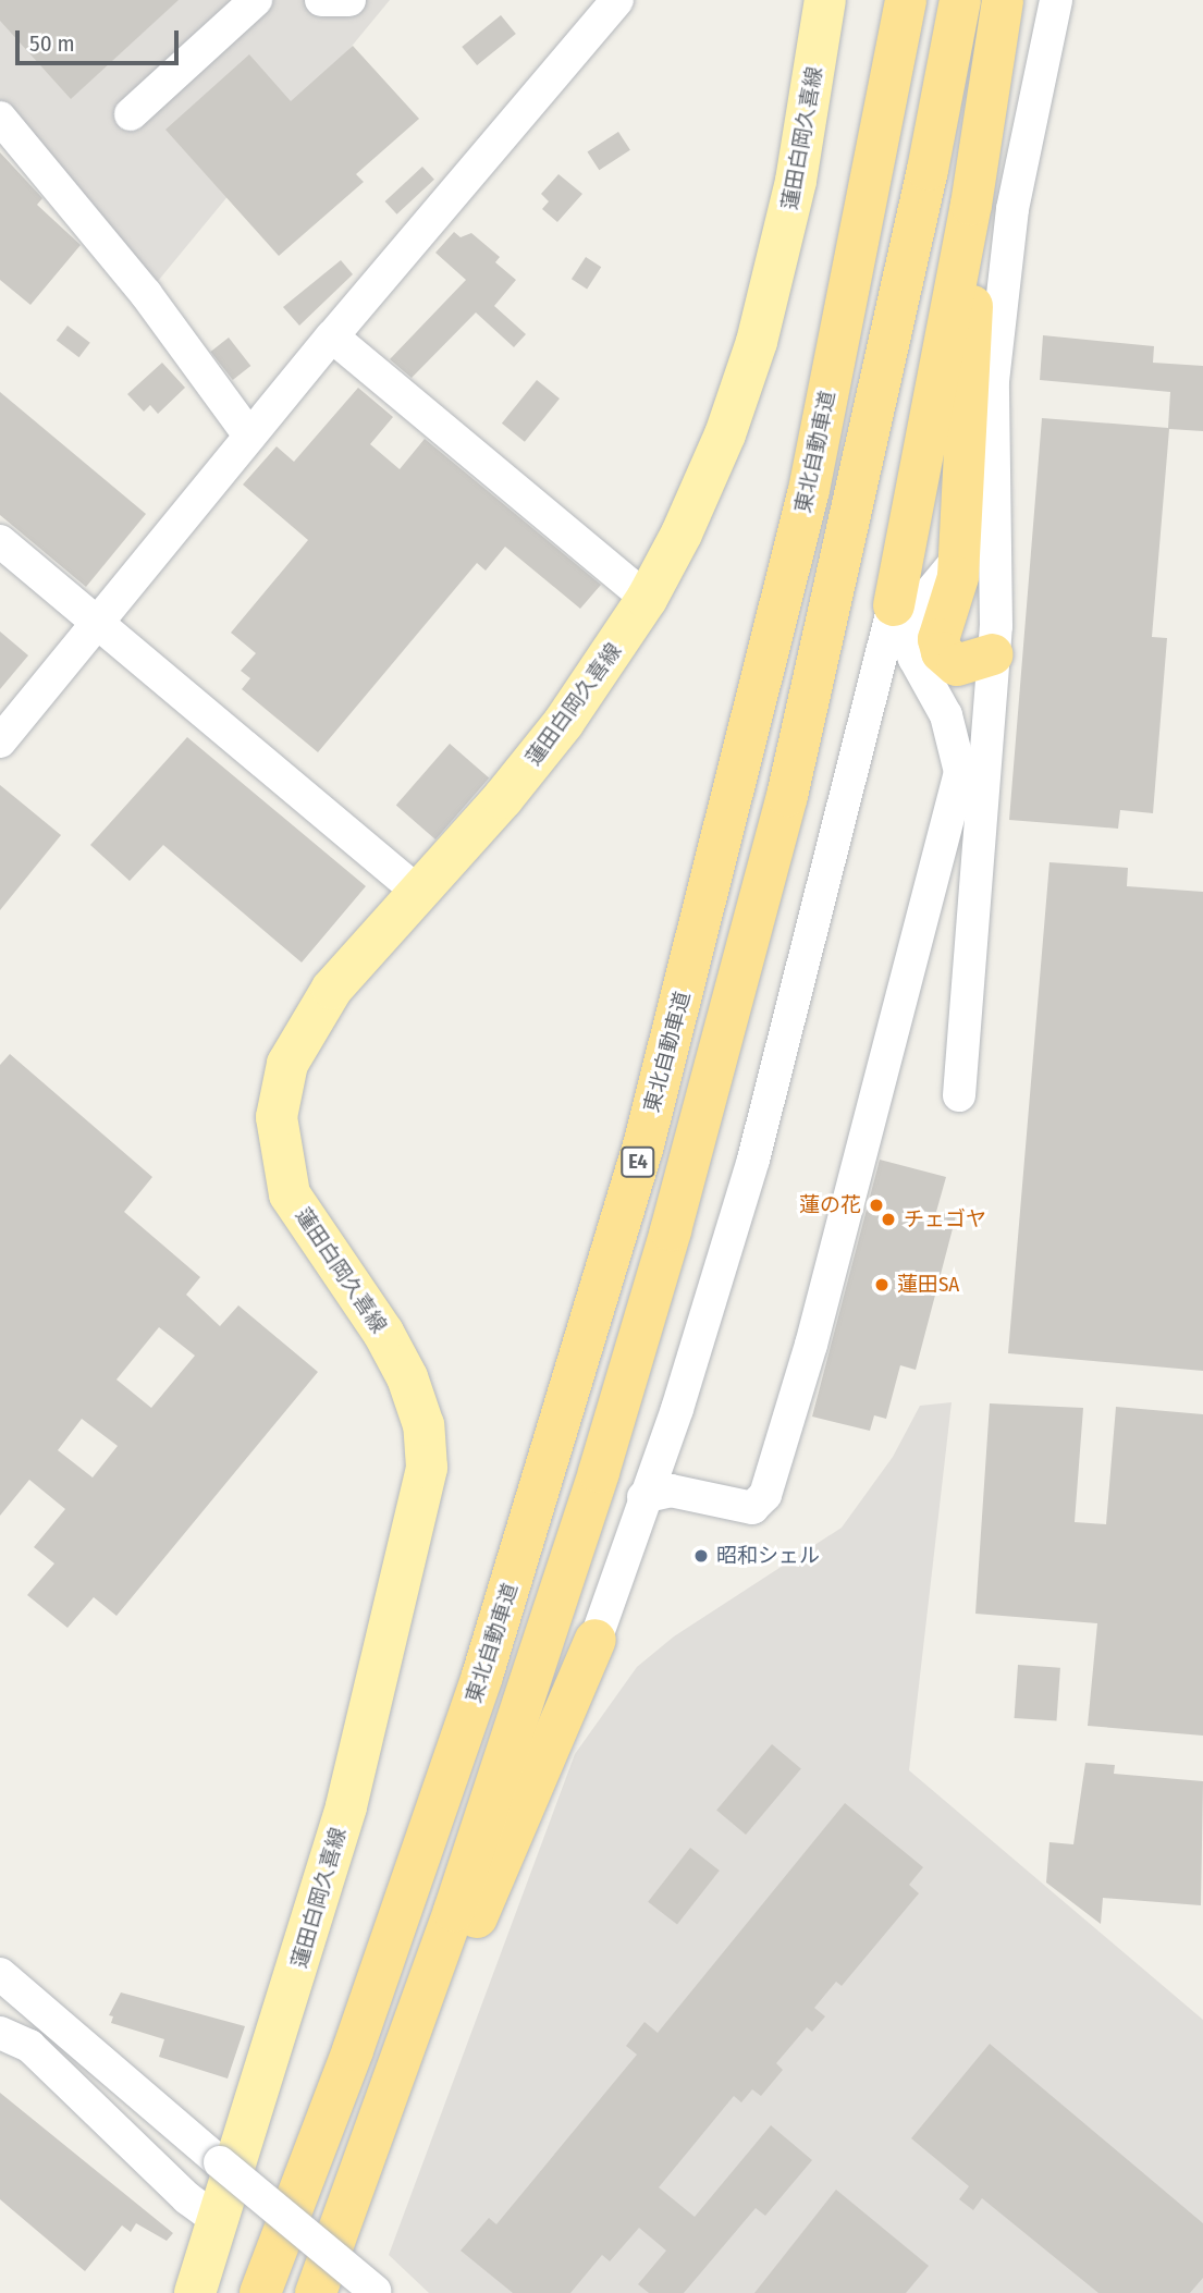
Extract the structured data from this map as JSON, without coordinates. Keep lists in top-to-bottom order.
{
  "streets": {
    "highway": ["東北自動車道", "E4"],
    "main road": ["蓮田白岡久喜線"]
  },
  "places": [
    "蓮の花",
    "チェゴヤ",
    "蓮田SA",
    "昭和シェル"
  ],
  "scale_bar": "50 m"
}
